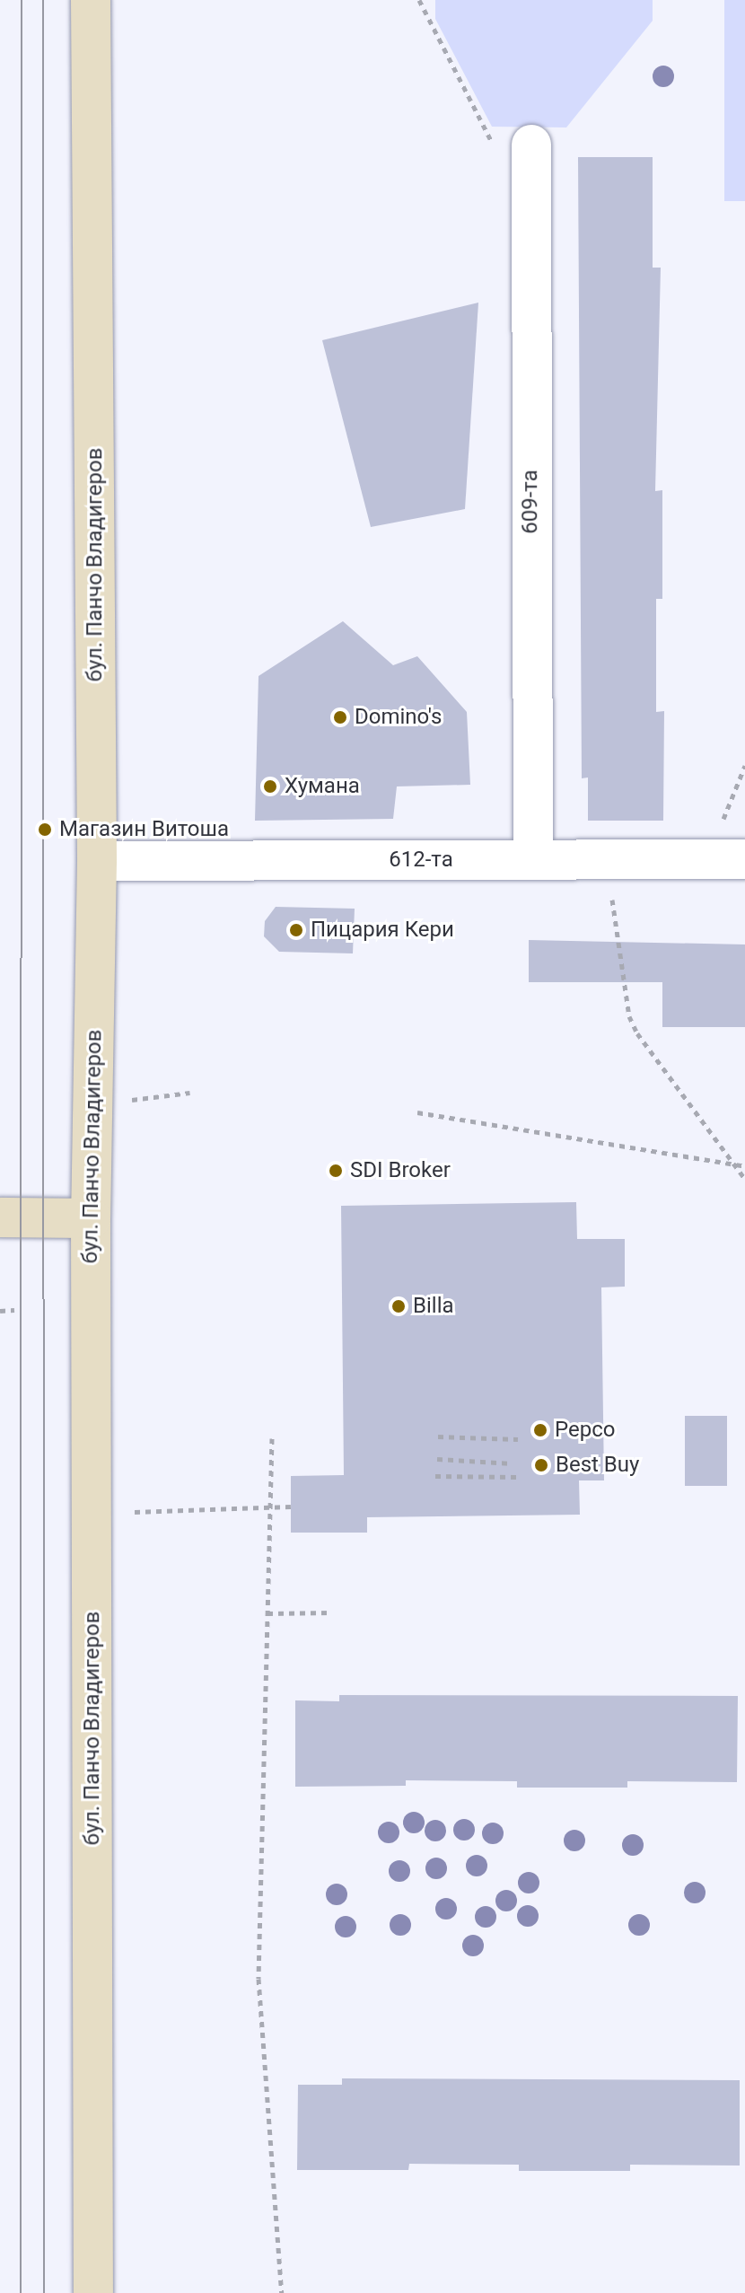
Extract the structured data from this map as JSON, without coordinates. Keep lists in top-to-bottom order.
{
  "streets": {
    "main road": ["бул. Панчо Владигеров"],
    "street": ["609-та", "612-та"]
  },
  "crossings": [
    ["609-та", "612-та"],
    ["бул. Панчо Владигеров", "612-та"]
  ],
  "places": [
    "Domino's",
    "Хумана",
    "Магазин Витоша",
    "Пицария Кери",
    "SDI Broker",
    "Billa",
    "Pepco",
    "Best Buy"
  ]
}
